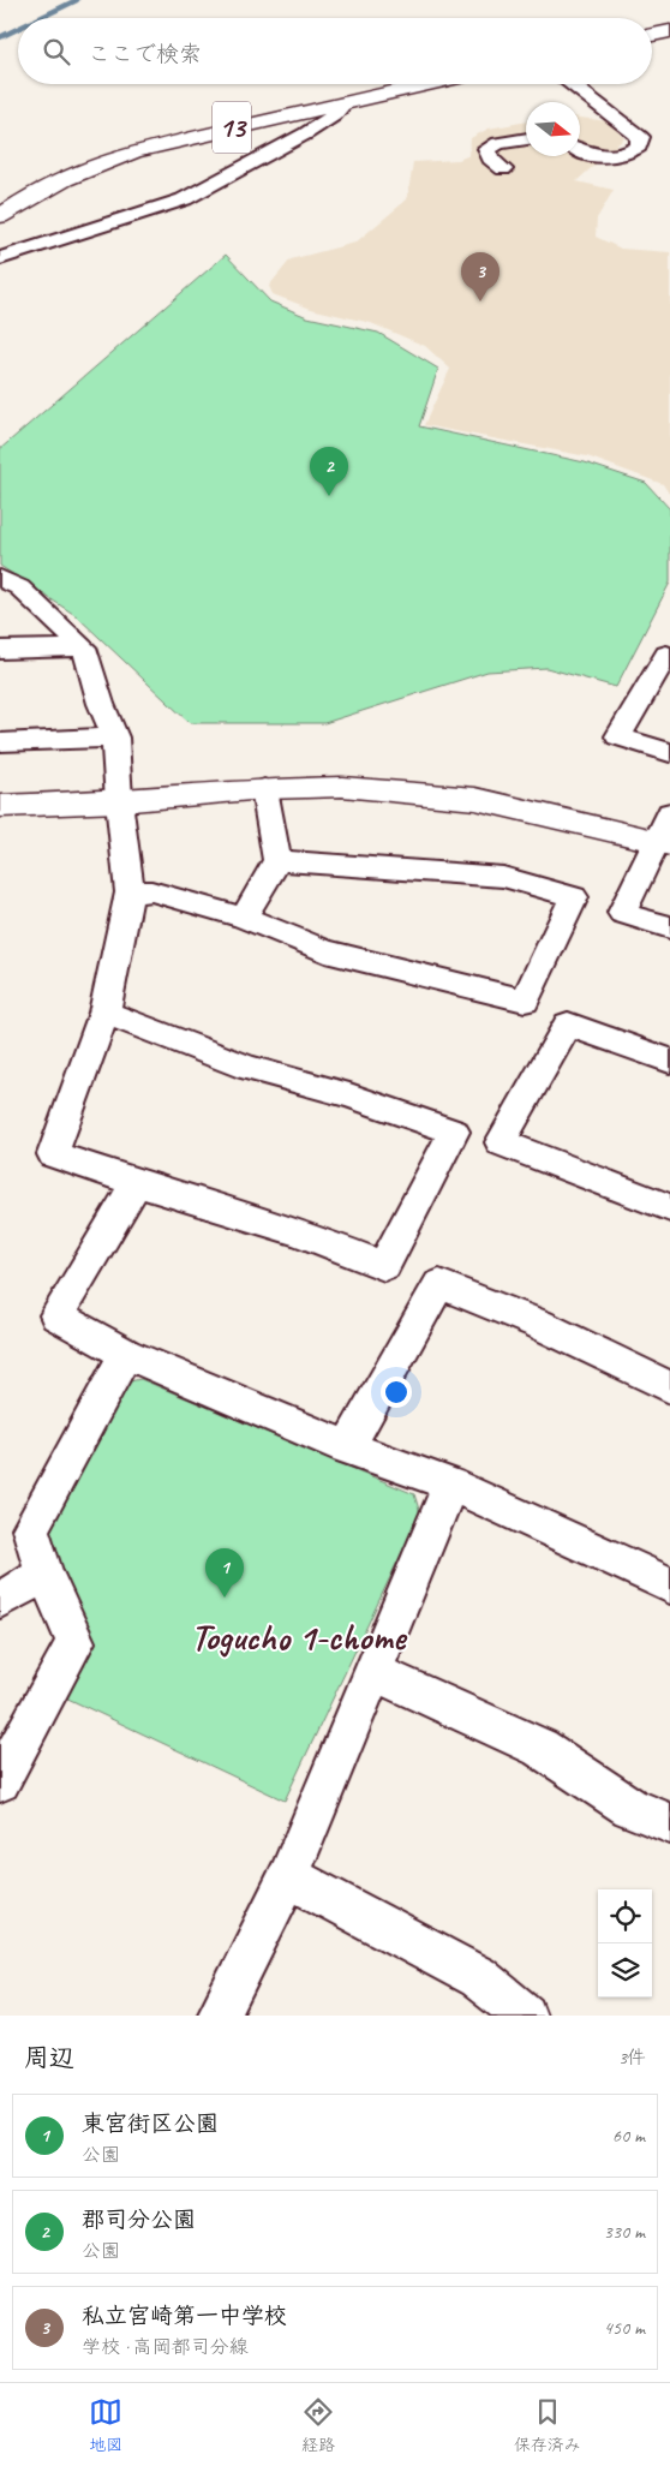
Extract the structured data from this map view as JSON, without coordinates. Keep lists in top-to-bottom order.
{
  "streets": {
    "main road": ["13"]
  },
  "districts": ["Togucho 1-chome"],
  "north": "right",
  "page": {
    "search": "ここで検索",
    "pins": ["3", "2", "1"],
    "heading": ["周辺", "3件"],
    "list": [
      {
        "mark": "1",
        "name": "東宮街区公園",
        "note": "公園",
        "value": "60 m"
      },
      {
        "mark": "2",
        "name": "郡司分公園",
        "note": "公園",
        "value": "330 m"
      },
      {
        "mark": "3",
        "name": "私立宮崎第一中学校",
        "note": "学校 · 高岡都司分線",
        "value": "450 m"
      }
    ],
    "nav": ["地図", "経路", "保存済み"]
  }
}
